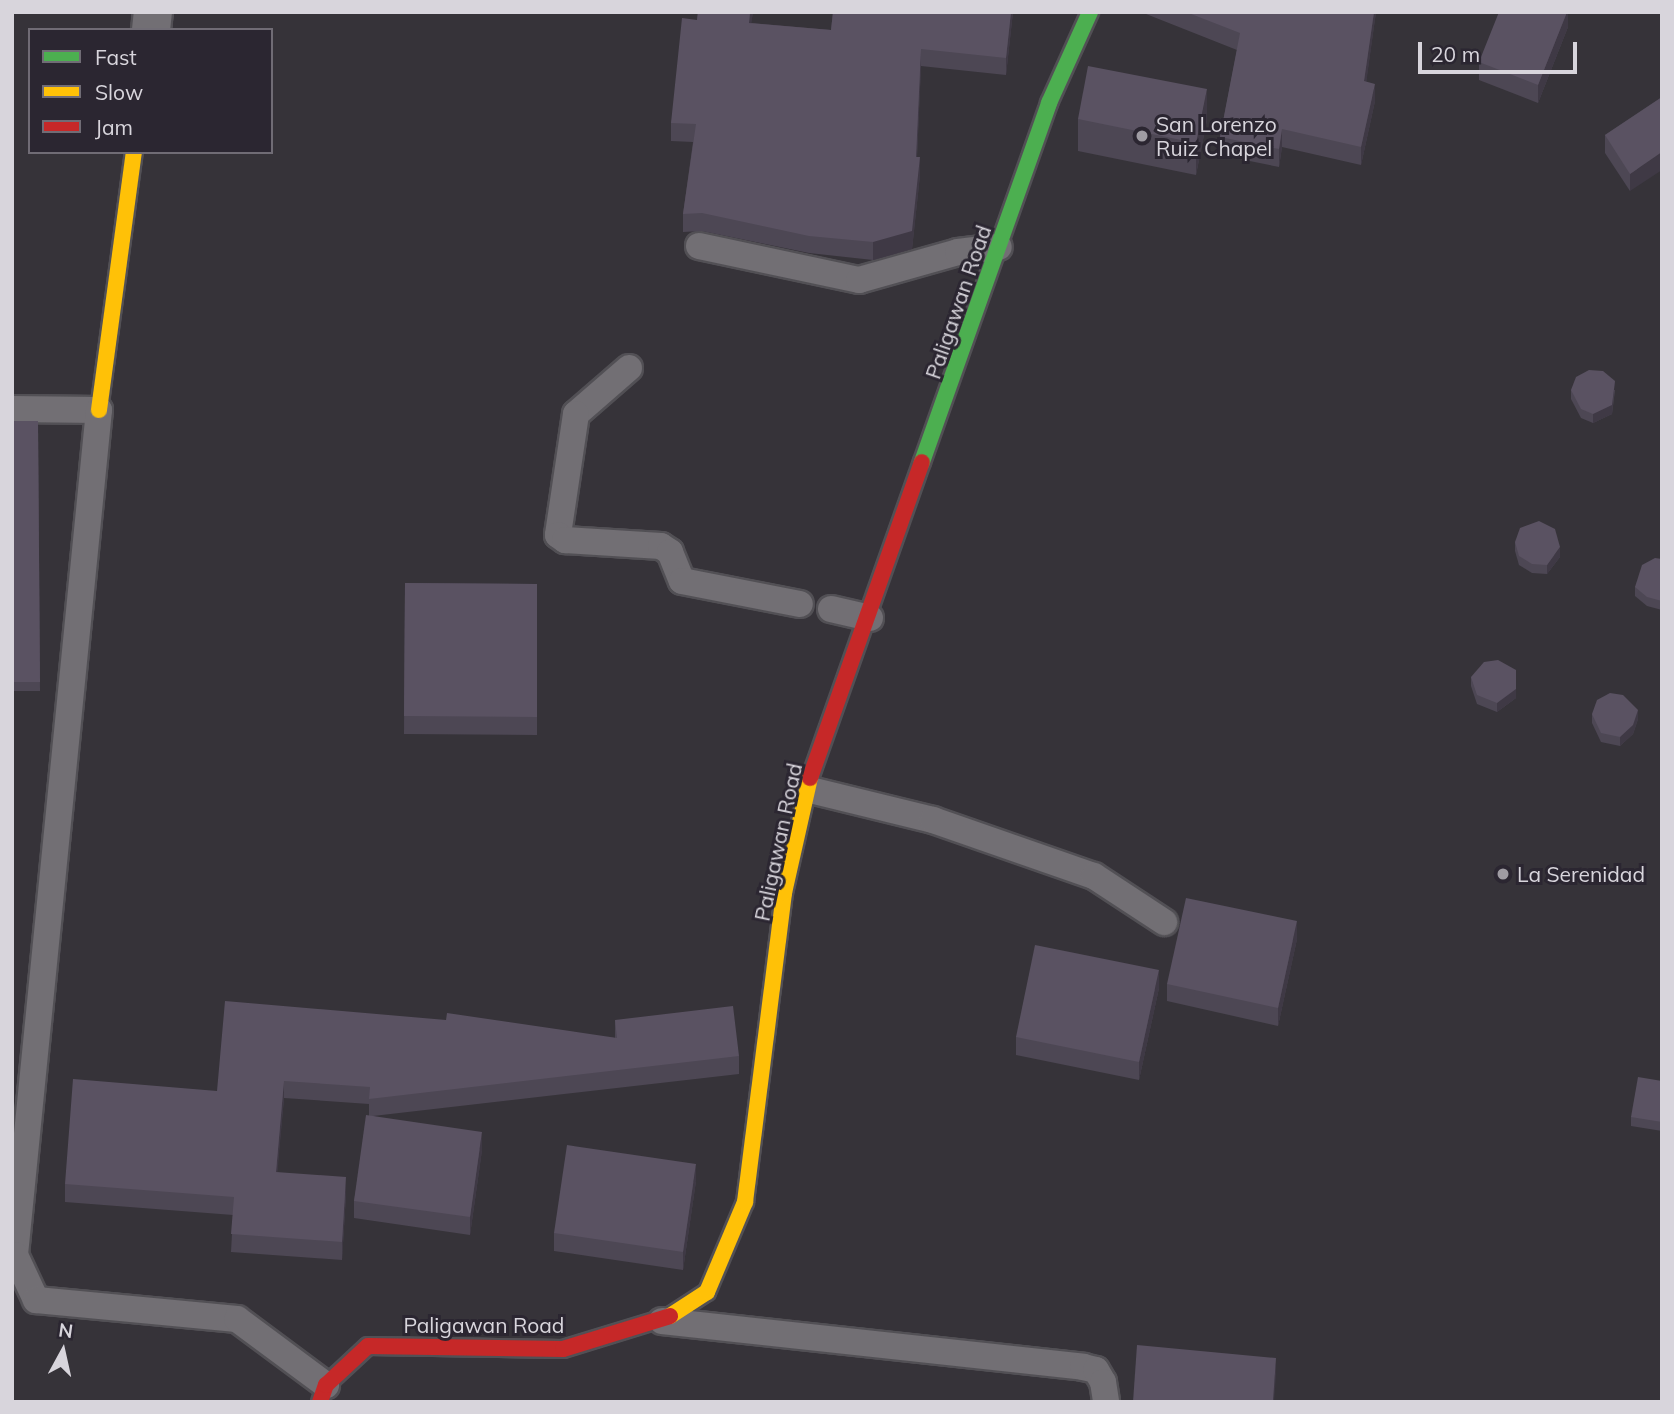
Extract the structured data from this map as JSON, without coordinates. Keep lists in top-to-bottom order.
{
  "streets": {
    "street": ["Paligawan Road"]
  },
  "places": ["San Lorenzo Ruiz Chapel", "La Serenidad"],
  "legend": ["Fast", "Slow", "Jam"],
  "scale_bar": "20 m",
  "north": "top"
}
